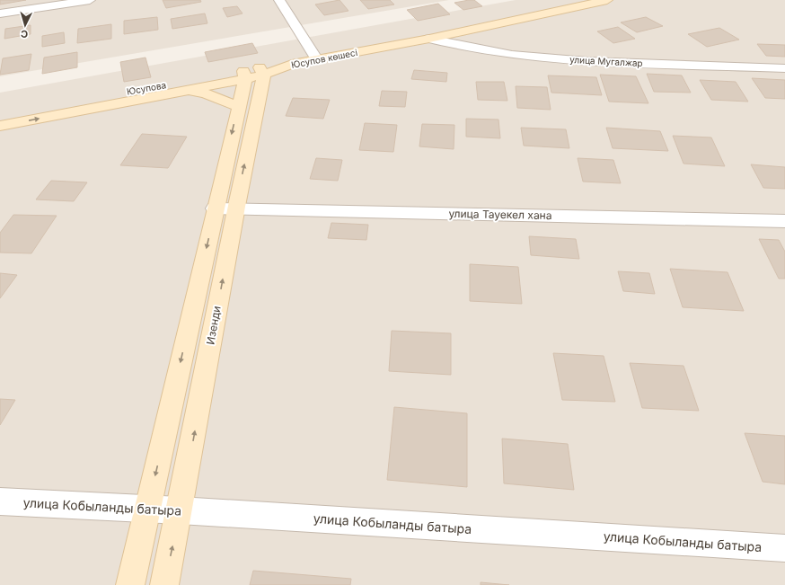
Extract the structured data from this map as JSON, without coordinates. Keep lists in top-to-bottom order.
{
  "streets": {
    "street": [
      "Юсупов көшесі",
      "улица Мугалжар",
      "Юсупова",
      "улица Тауекел хана",
      "Изенди",
      "улица Кобыланды батыра"
    ]
  },
  "crossings": [
    ["Юсупов көшесі", "улица Мугалжар"],
    ["Юсупов көшесі", "Юсупова"],
    ["Юсупов көшесі", "Изенди"],
    ["Юсупова", "Изенди"],
    ["улица Тауекел хана", "Изенди"],
    ["Изенди", "улица Кобыланды батыра"]
  ],
  "north": "bottom"
}
